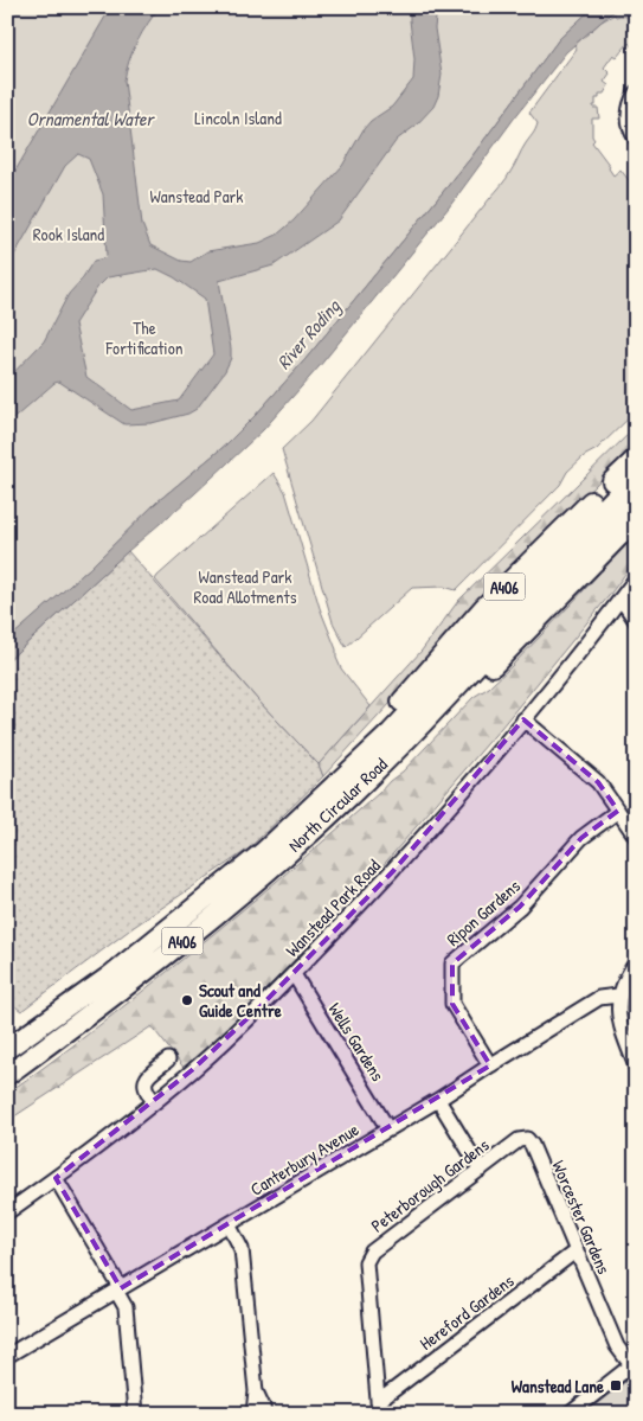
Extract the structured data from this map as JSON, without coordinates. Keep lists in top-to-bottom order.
{
  "streets": {
    "highway": ["A406", "North Circular Road"],
    "street": [
      "Wanstead Park Road",
      "Ripon Gardens",
      "Wells Gardens",
      "Canterbury Avenue",
      "Peterborough Gardens",
      "Worcester Gardens",
      "Hereford Gardens"
    ]
  },
  "crossings": [
    ["A406", "North Circular Road"],
    ["Wanstead Park Road", "Wells Gardens"],
    ["Ripon Gardens", "Canterbury Avenue"],
    ["Wells Gardens", "Canterbury Avenue"],
    ["Peterborough Gardens", "Worcester Gardens"],
    ["Peterborough Gardens", "Hereford Gardens"],
    ["Worcester Gardens", "Hereford Gardens"]
  ],
  "water": ["Ornamental Water", "River Roding"],
  "parks": [
    "Lincoln Island",
    "Wanstead Park",
    "Rook Island",
    "The Fortification",
    "Wanstead Park Road Allotments"
  ],
  "places": {
    "other": ["Scout and Guide Centre"],
    "transit": ["Wanstead Lane"]
  }
}
